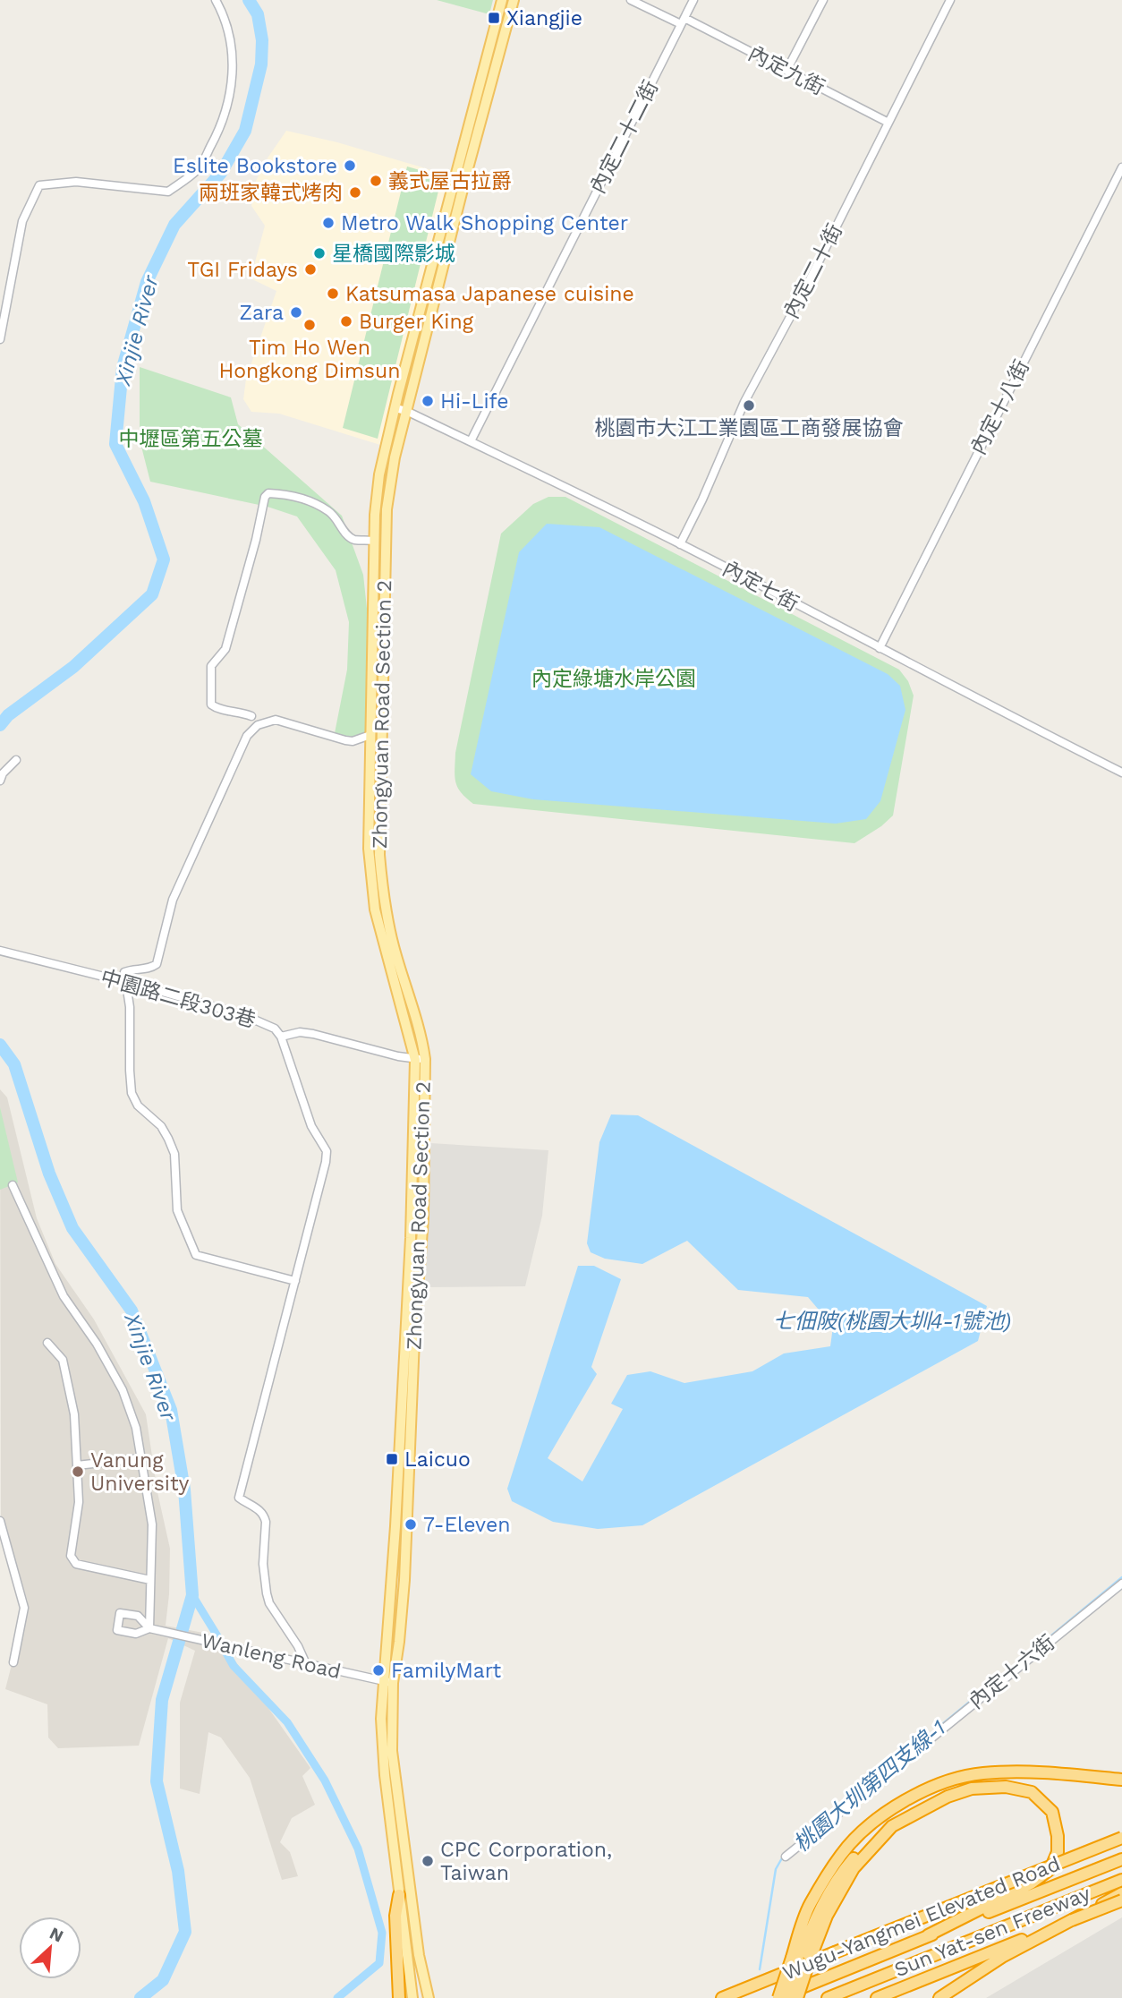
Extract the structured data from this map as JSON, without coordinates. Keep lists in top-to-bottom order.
{
  "streets": {
    "highway": ["Wugu-Yangmei Elevated Road", "Sun Yat-sen Freeway"],
    "main road": ["Zhongyuan Road Section 2"],
    "street": [
      "內定九街",
      "內定二十二街",
      "內定二十街",
      "內定十八街",
      "內定七街",
      "中園路二段303巷",
      "Wanleng Road",
      "內定十六街"
    ]
  },
  "crossings": [
    ["內定九街", "內定二十二街"],
    ["內定九街", "內定二十街"],
    ["內定二十二街", "內定七街"],
    ["內定二十街", "內定七街"],
    ["內定十八街", "內定七街"],
    ["內定七街", "Zhongyuan Road Section 2"],
    ["Zhongyuan Road Section 2", "中園路二段303巷"],
    ["Zhongyuan Road Section 2", "Wanleng Road"]
  ],
  "water": ["Xinjie River", "七佃陂(桃園大圳4-1號池)", "桃園大圳第四支線-1"],
  "parks": ["中壢區第五公墓", "內定綠塘水岸公園"],
  "places": {
    "transit": ["Xiangjie", "Laicuo"],
    "other": [
      "Eslite Bookstore",
      "義式屋古拉爵",
      "兩班家韓式烤肉",
      "Metro Walk Shopping Center",
      "星橋國際影城",
      "TGI Fridays",
      "Katsumasa Japanese cuisine",
      "Zara",
      "Burger King",
      "Tim Ho Wen Hongkong Dimsun",
      "Hi-Life",
      "桃園市大江工業園區工商發展協會",
      "Vanung University",
      "7-Eleven",
      "FamilyMart",
      "CPC Corporation, Taiwan"
    ]
  },
  "north": "top right"
}
